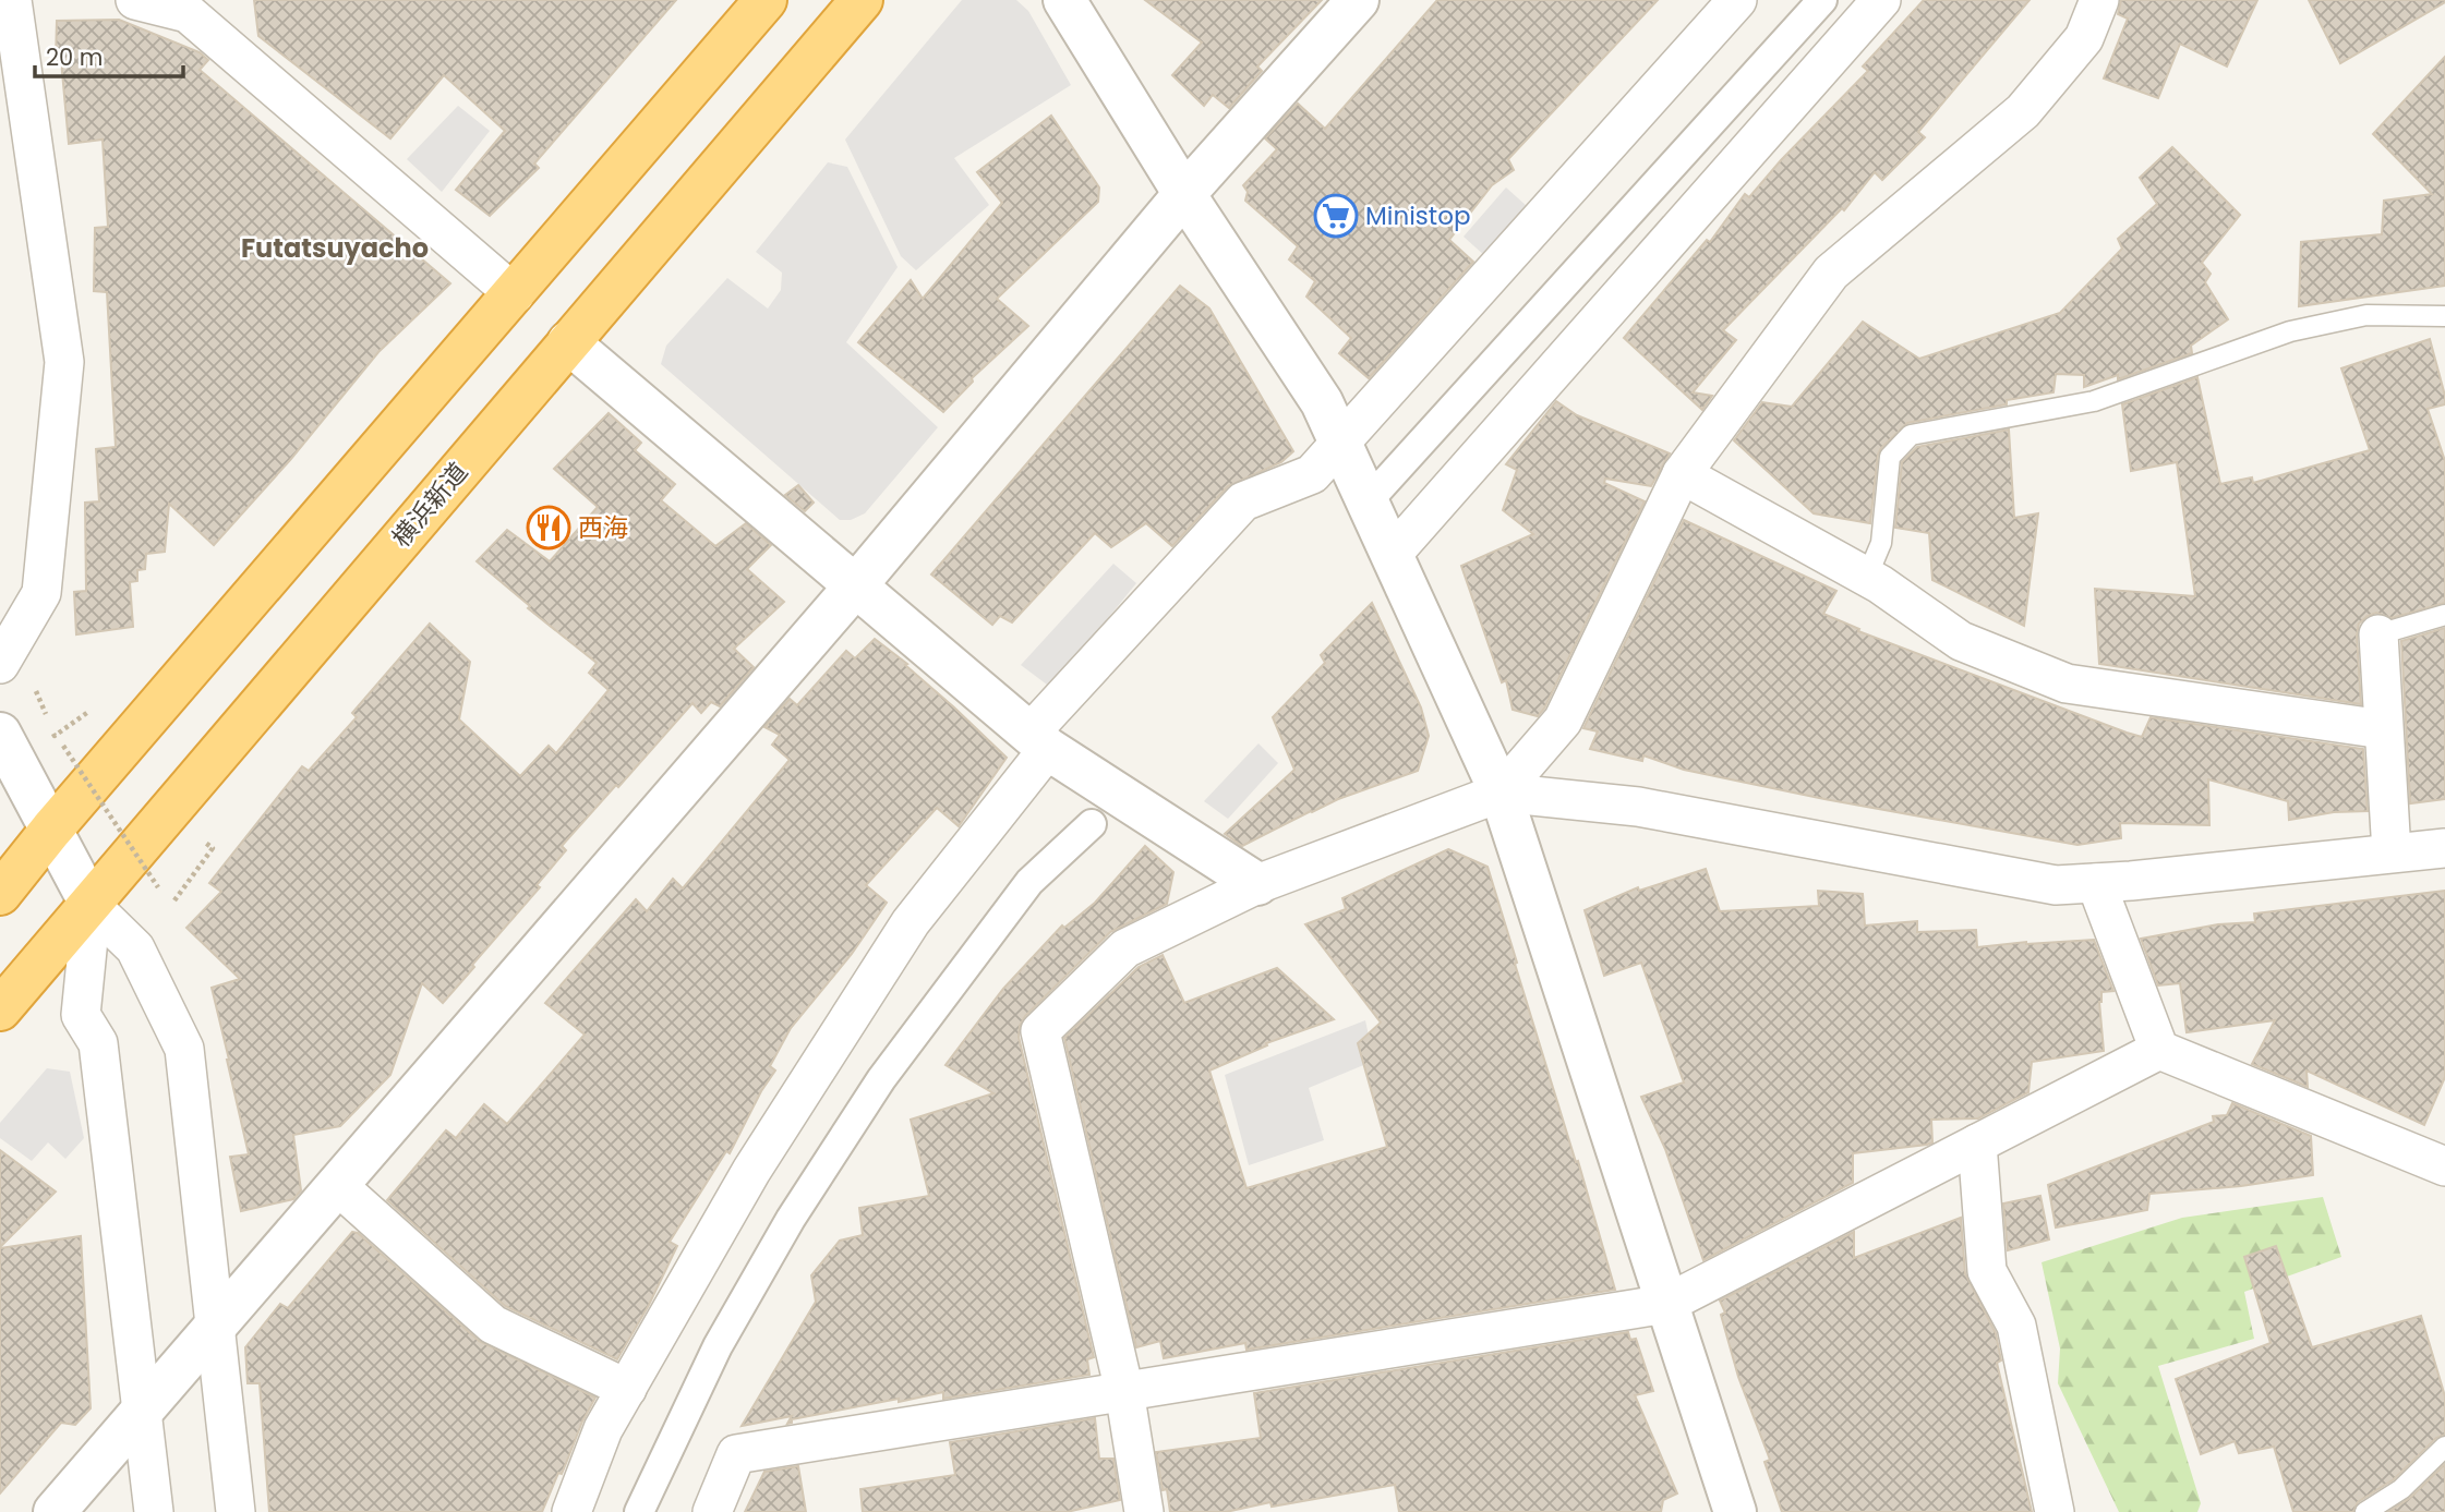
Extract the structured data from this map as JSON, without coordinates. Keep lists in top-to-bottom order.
{
  "streets": {
    "highway": ["横浜新道"]
  },
  "districts": ["Futatsuyacho"],
  "places": {
    "supermarket": ["Ministop"],
    "restaurant": ["西海"]
  },
  "scale_bar": "20 m"
}
